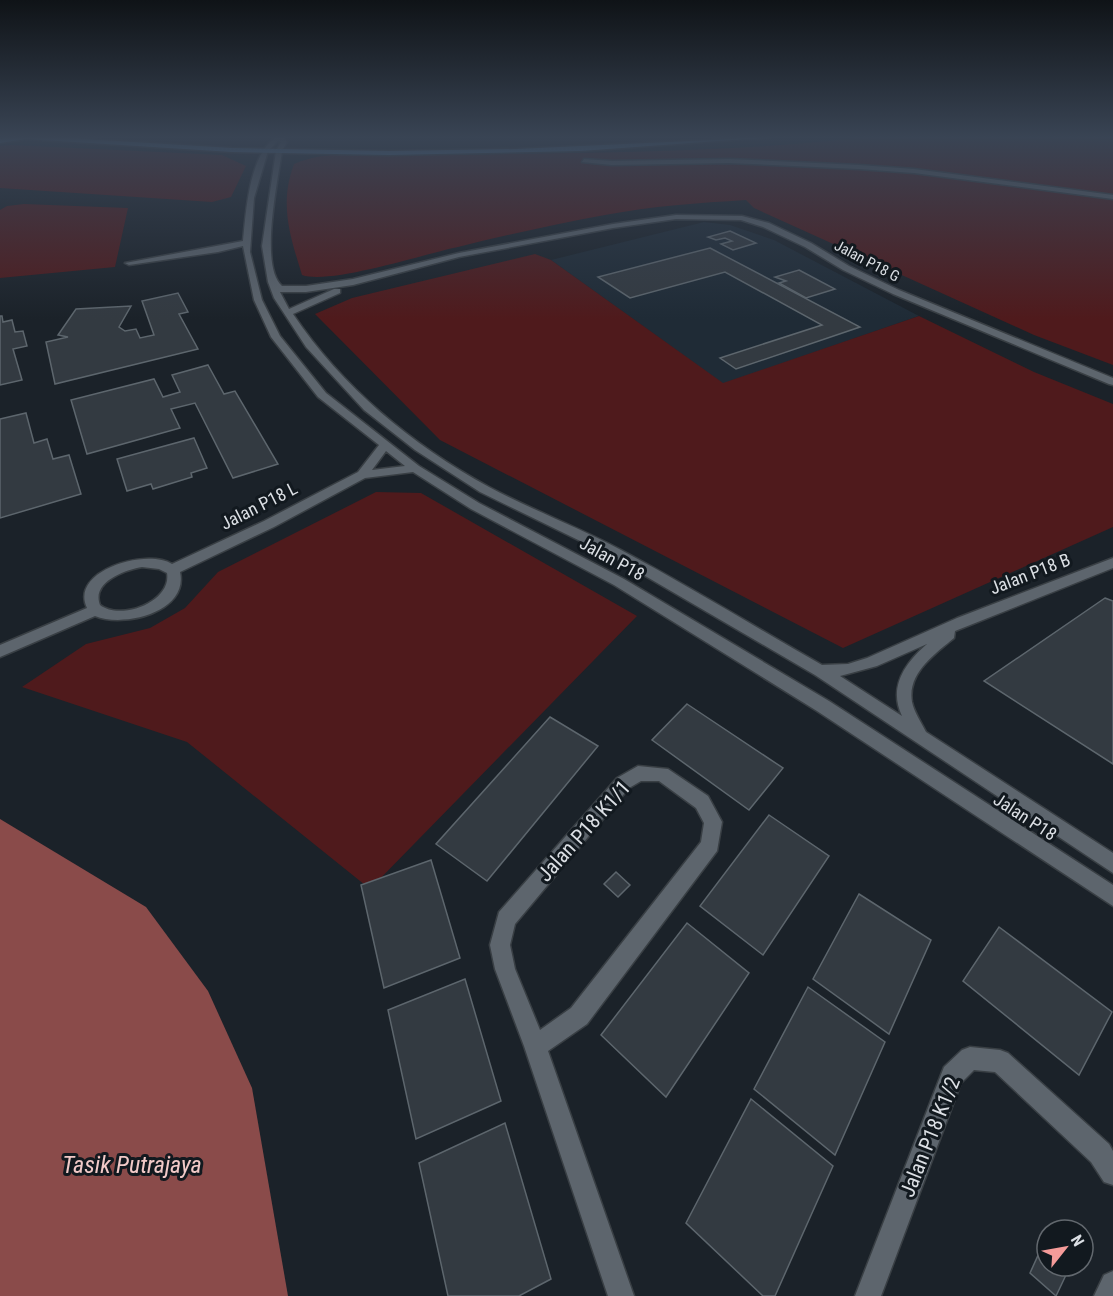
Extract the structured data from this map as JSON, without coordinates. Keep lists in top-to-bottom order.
{
  "streets": {
    "street": [
      "Jalan P18 G",
      "Jalan P18 L",
      "Jalan P18",
      "Jalan P18 B",
      "Jalan P18 K1/1",
      "Jalan P18 K1/2"
    ]
  },
  "crossings": [
    ["Jalan P18 G", "Jalan P18"],
    ["Jalan P18 L", "Jalan P18"],
    ["Jalan P18", "Jalan P18 B"]
  ],
  "water": ["Tasik Putrajaya"],
  "north": "top right"
}
